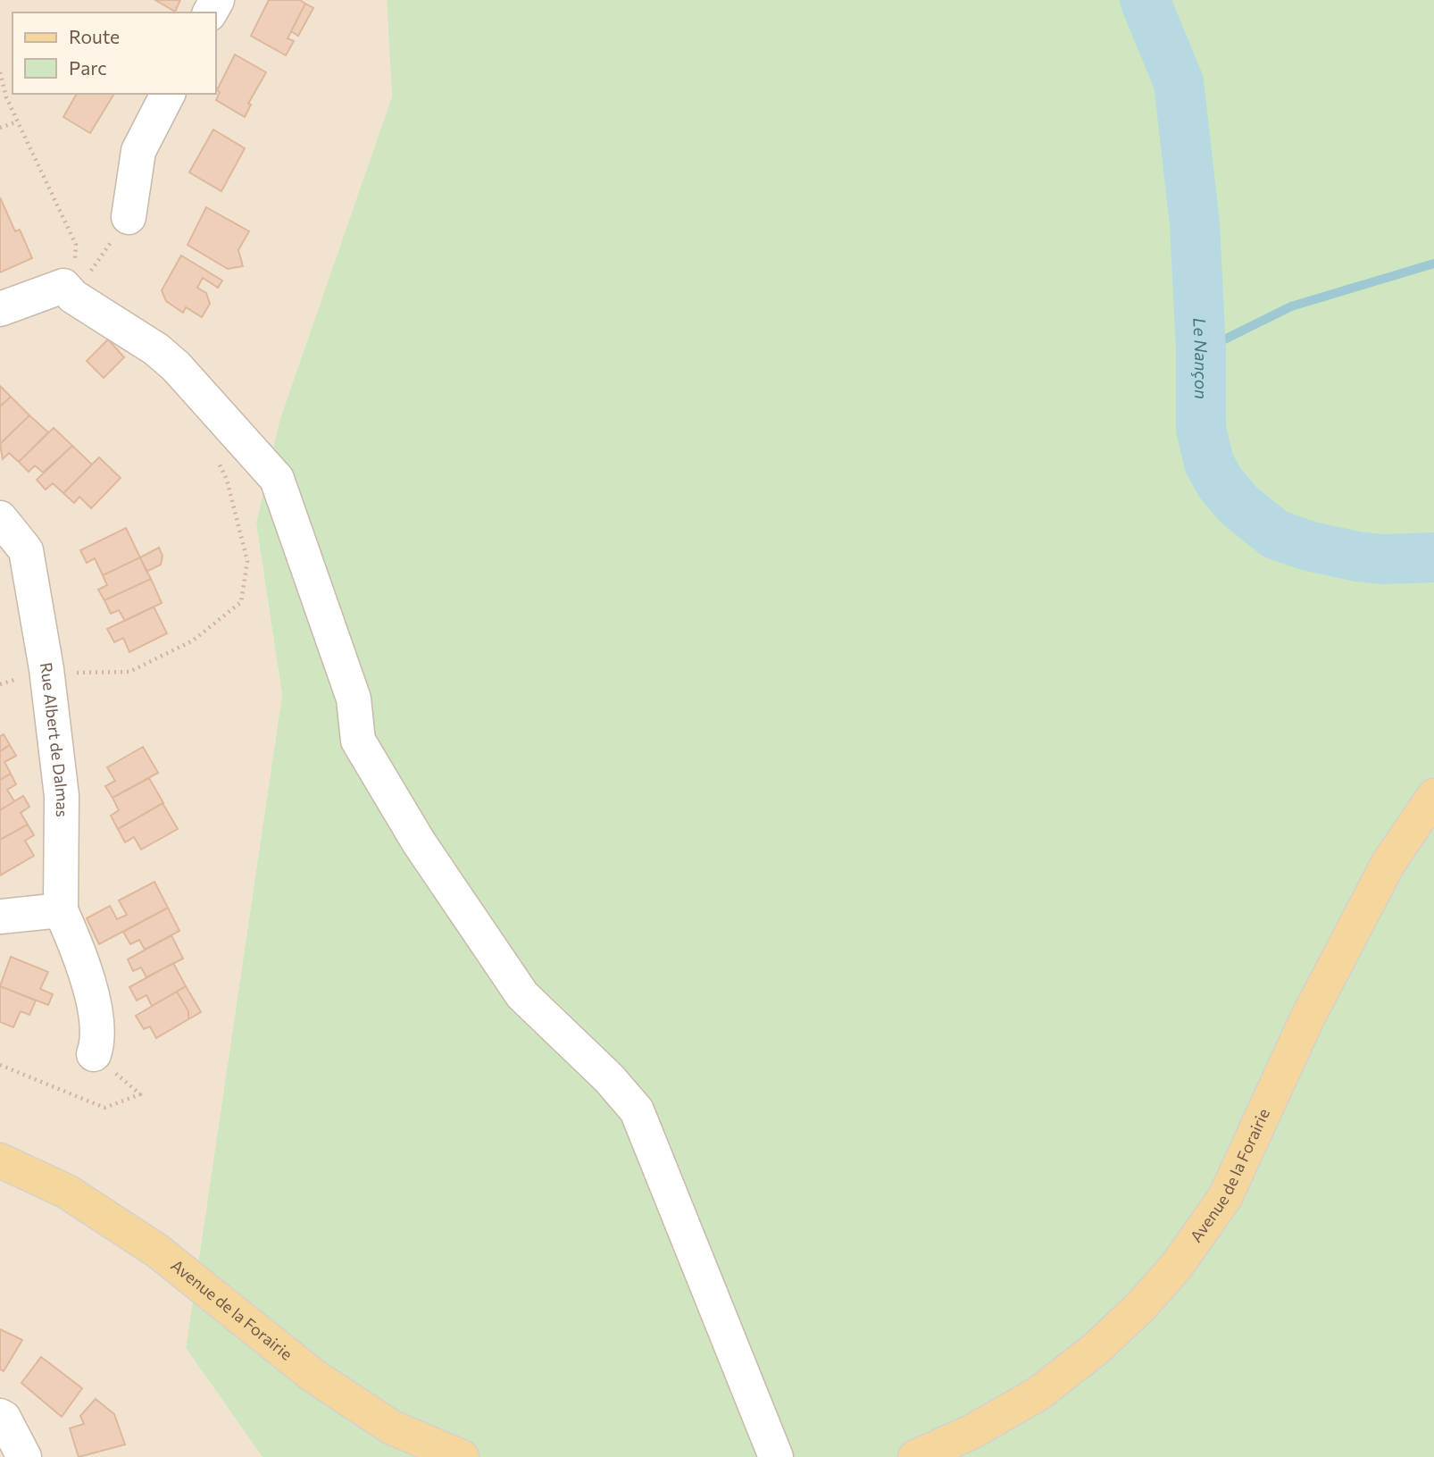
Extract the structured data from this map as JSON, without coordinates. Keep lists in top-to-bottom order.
{
  "streets": {
    "main road": ["Avenue de la Forairie"],
    "street": ["Rue Albert de Dalmas"]
  },
  "water": ["Le Nançon"],
  "legend": ["Route", "Parc"]
}
